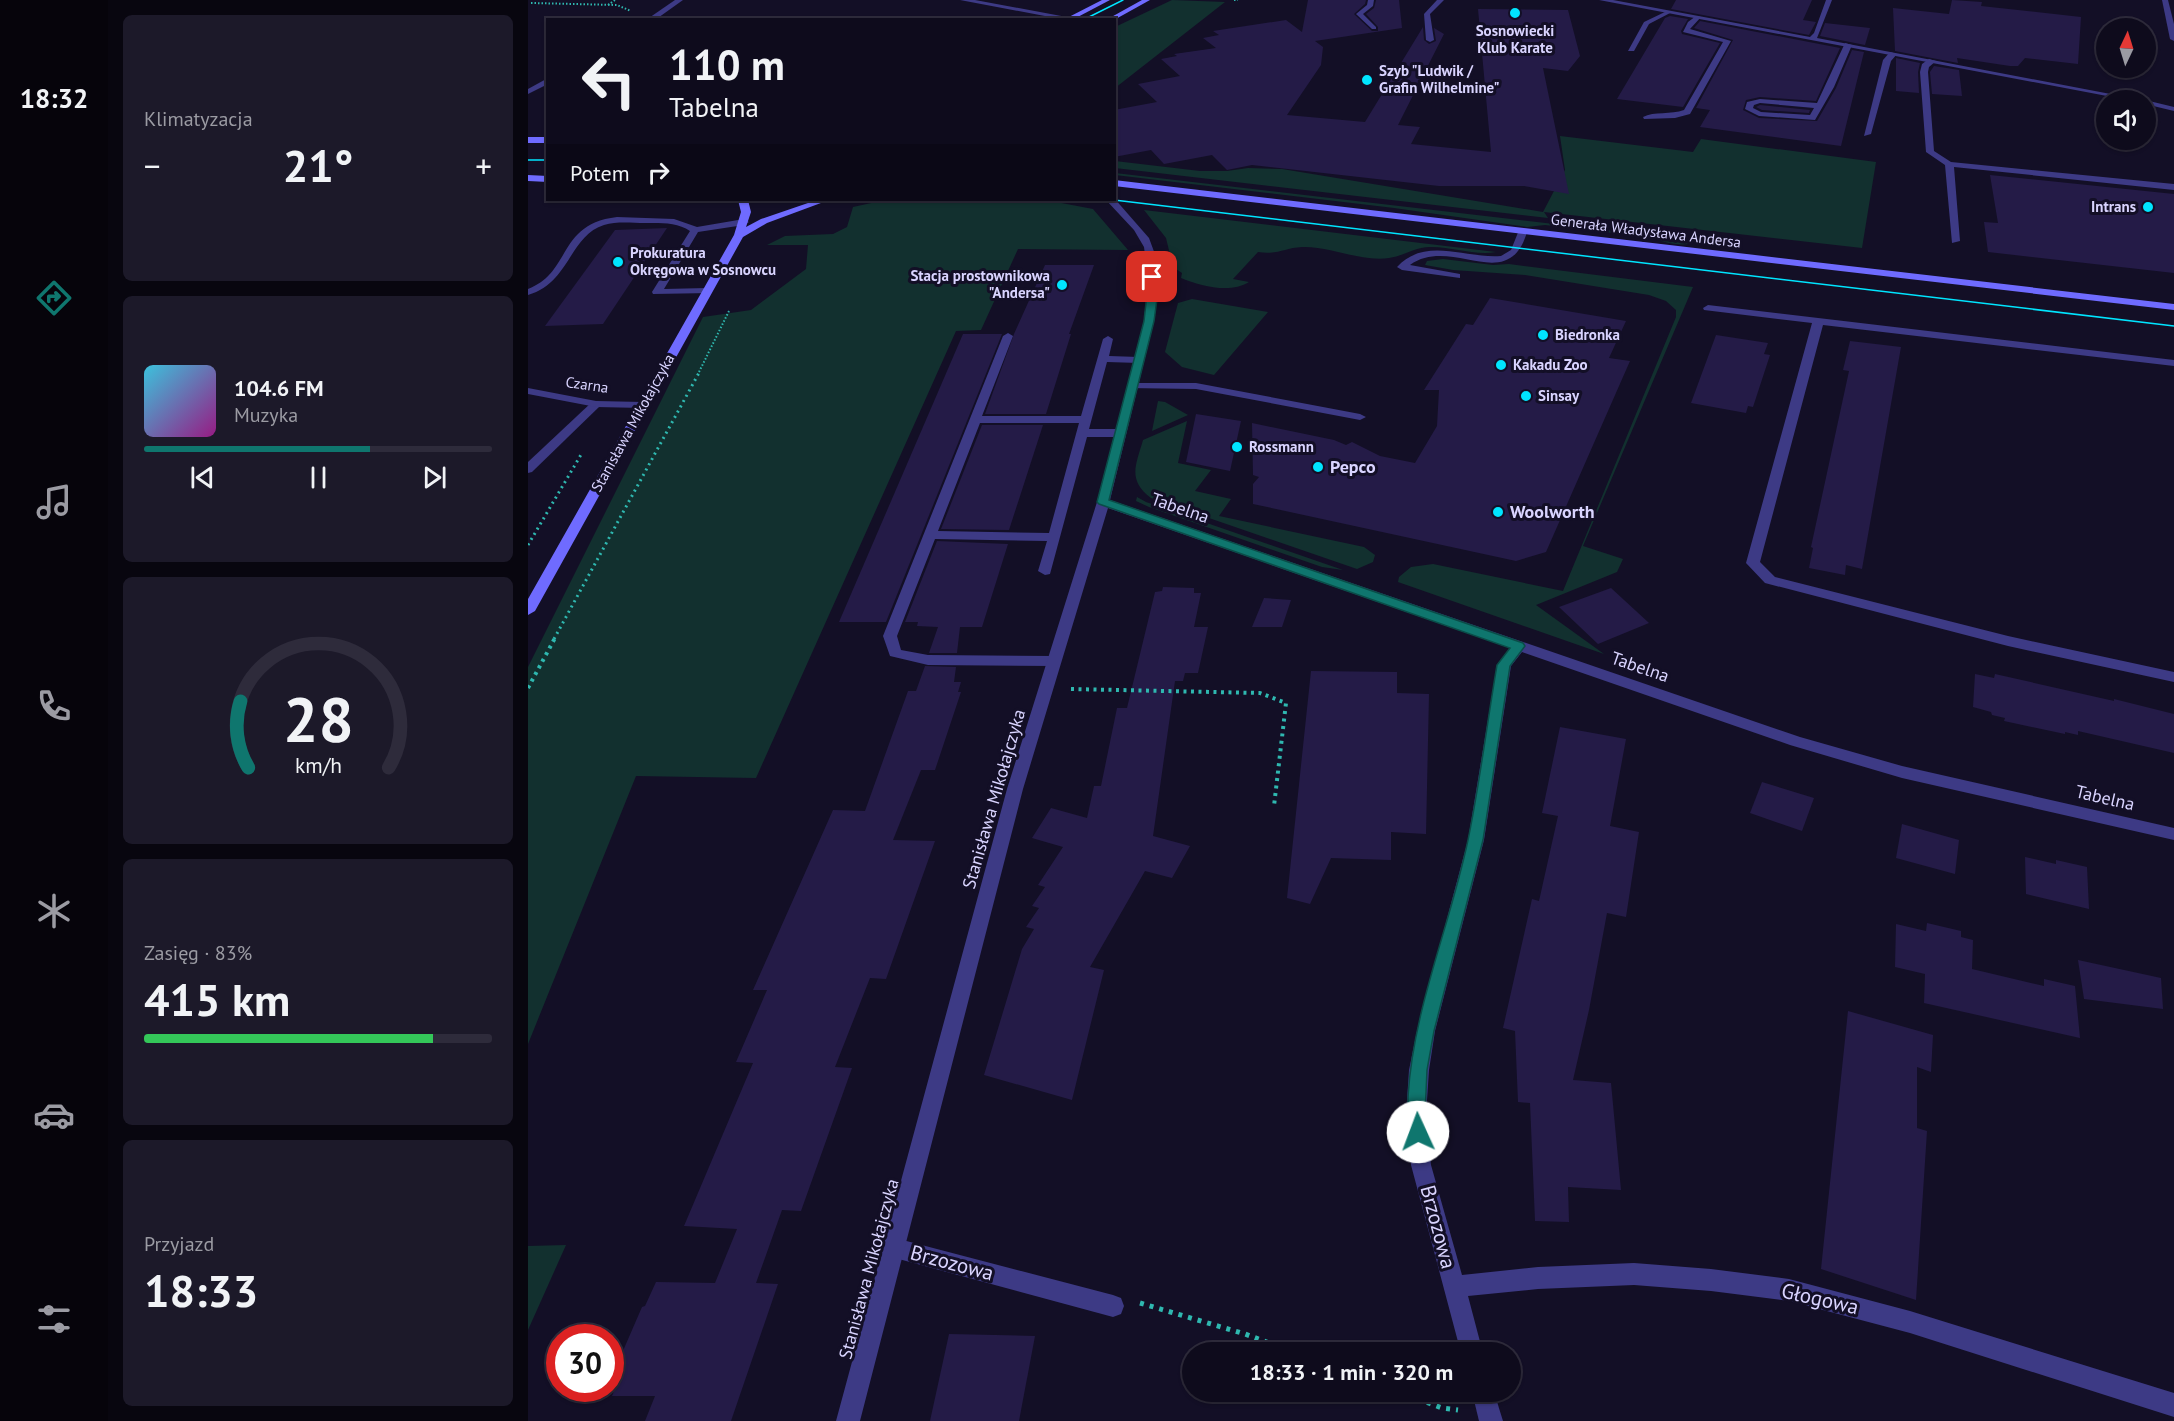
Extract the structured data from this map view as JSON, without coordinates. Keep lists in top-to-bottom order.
{
  "streets": {
    "main road": ["Generała Władysława Andersa", "Stanisława Mikołajczyka"],
    "street": [
      "Czarna",
      "Tabelna",
      "Brzozowa",
      "Głogowa"
    ]
  },
  "crossings": [
    ["Czarna", "Stanisława Mikołajczyka"],
    ["Stanisława Mikołajczyka", "Tabelna"],
    ["Stanisława Mikołajczyka", "Brzozowa"],
    ["Tabelna", "Brzozowa"],
    ["Brzozowa", "Głogowa"]
  ],
  "places": [
    "Sosnowiecki Klub Karate",
    "Szyb \"Ludwik / Grafin Wilhelmine\"",
    "Intrans",
    "Prokuratura Okręgowa w Sosnowcu",
    "Stacja prostownikowa \"Andersa\"",
    "Biedronka",
    "Kakadu Zoo",
    "Sinsay",
    "Rossmann",
    "Pepco",
    "Woolworth"
  ],
  "north": "top",
  "page": {
    "tabs": "18:32",
    "tile": [
      "Klimatyzacja",
      ["Zasięg · 83%", "415 km"],
      ["Przyjazd", "18:33"]
    ],
    "turn": ["110 m", "Tabelna"],
    "heat": ["−", "21°", "+"],
    "then": "Potem",
    "song": ["104.6 FM", "Muzyka"],
    "limit": "30",
    "trip": "18:33 · 1 min · 320 m",
    "gauge": ["28", "km/h"]
  }
}
